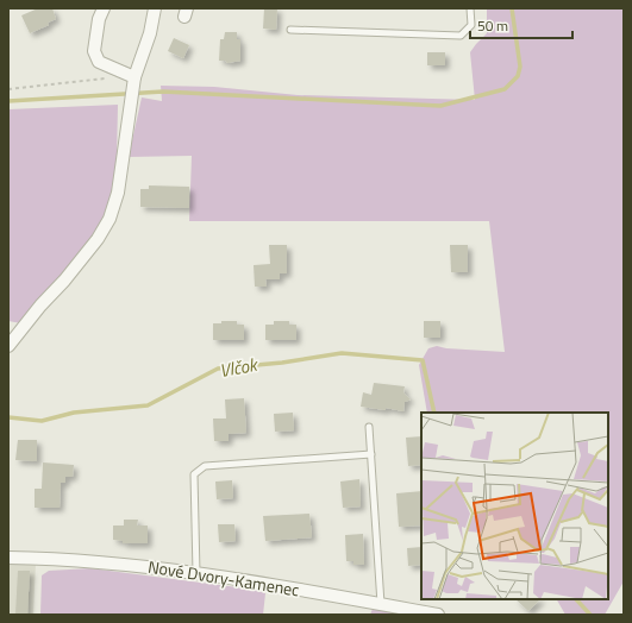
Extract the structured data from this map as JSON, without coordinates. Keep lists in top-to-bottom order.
{
  "streets": {
    "street": ["Nové Dvory-Kamenec"]
  },
  "water": ["Vlčok"],
  "scale_bar": "50 m"
}
